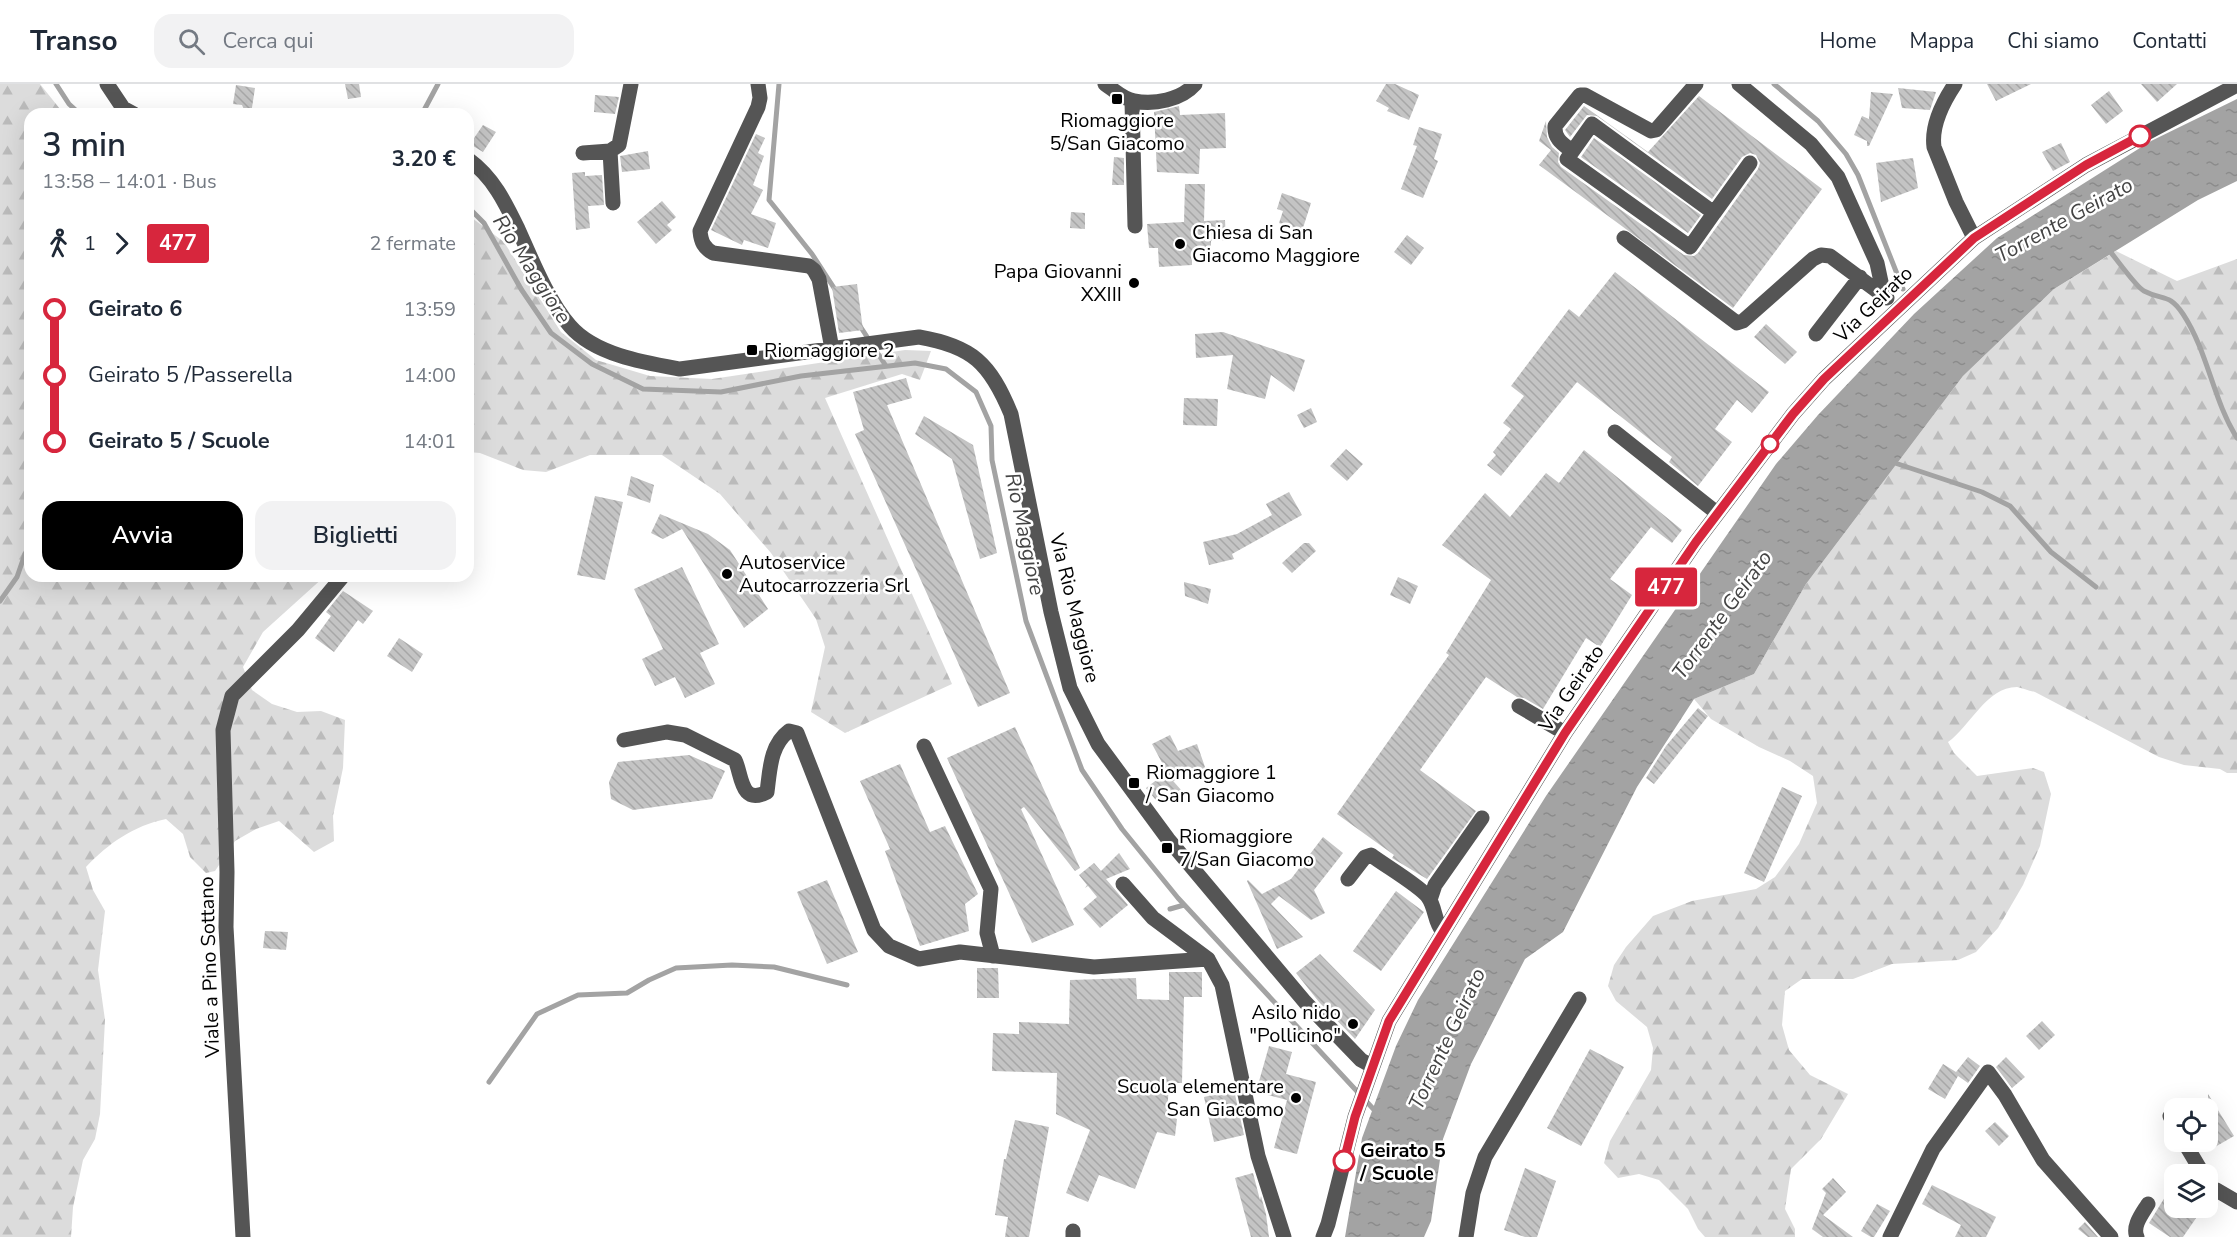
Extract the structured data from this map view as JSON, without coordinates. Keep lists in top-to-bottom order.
{
  "streets": {
    "street": ["Via Geirato", "Via Rio Maggiore", "Viale a Pino Sottano"]
  },
  "crossings": [
    ["Via Geirato", "Via Rio Maggiore"]
  ],
  "water": ["Torrente Geirato", "Rio Maggiore"],
  "places": {
    "transit": [
      "Riomaggiore 5/San Giacomo",
      "Riomaggiore 2",
      "Riomaggiore 1 / San Giacomo",
      "Riomaggiore 7/San Giacomo"
    ],
    "other": [
      "Chiesa di San Giacomo Maggiore",
      "Papa Giovanni XXIII",
      "Autoservice Autocarrozzeria Srl",
      "Asilo nido \"Pollicino\"",
      "Scuola elementare San Giacomo",
      "Geirato 5 / Scuole"
    ]
  },
  "lines": ["bus line 477"],
  "page": {
    "header": "Transo",
    "search": "Cerca qui",
    "nav": [
      "Home",
      "Mappa",
      "Chi siamo",
      "Contatti"
    ],
    "on_map": "477",
    "heading": ["3 min", "13:58 – 14:01 · Bus", "3.20 €"],
    "legs": ["1", "477", "2 fermate"],
    "list": [
      {
        "name": "Geirato 6",
        "value": "13:59"
      },
      {
        "name": "Geirato 5 /Passerella",
        "value": "14:00"
      },
      {
        "name": "Geirato 5 / Scuole",
        "value": "14:01"
      }
    ],
    "buttons": ["Avvia", "Biglietti"]
  }
}
